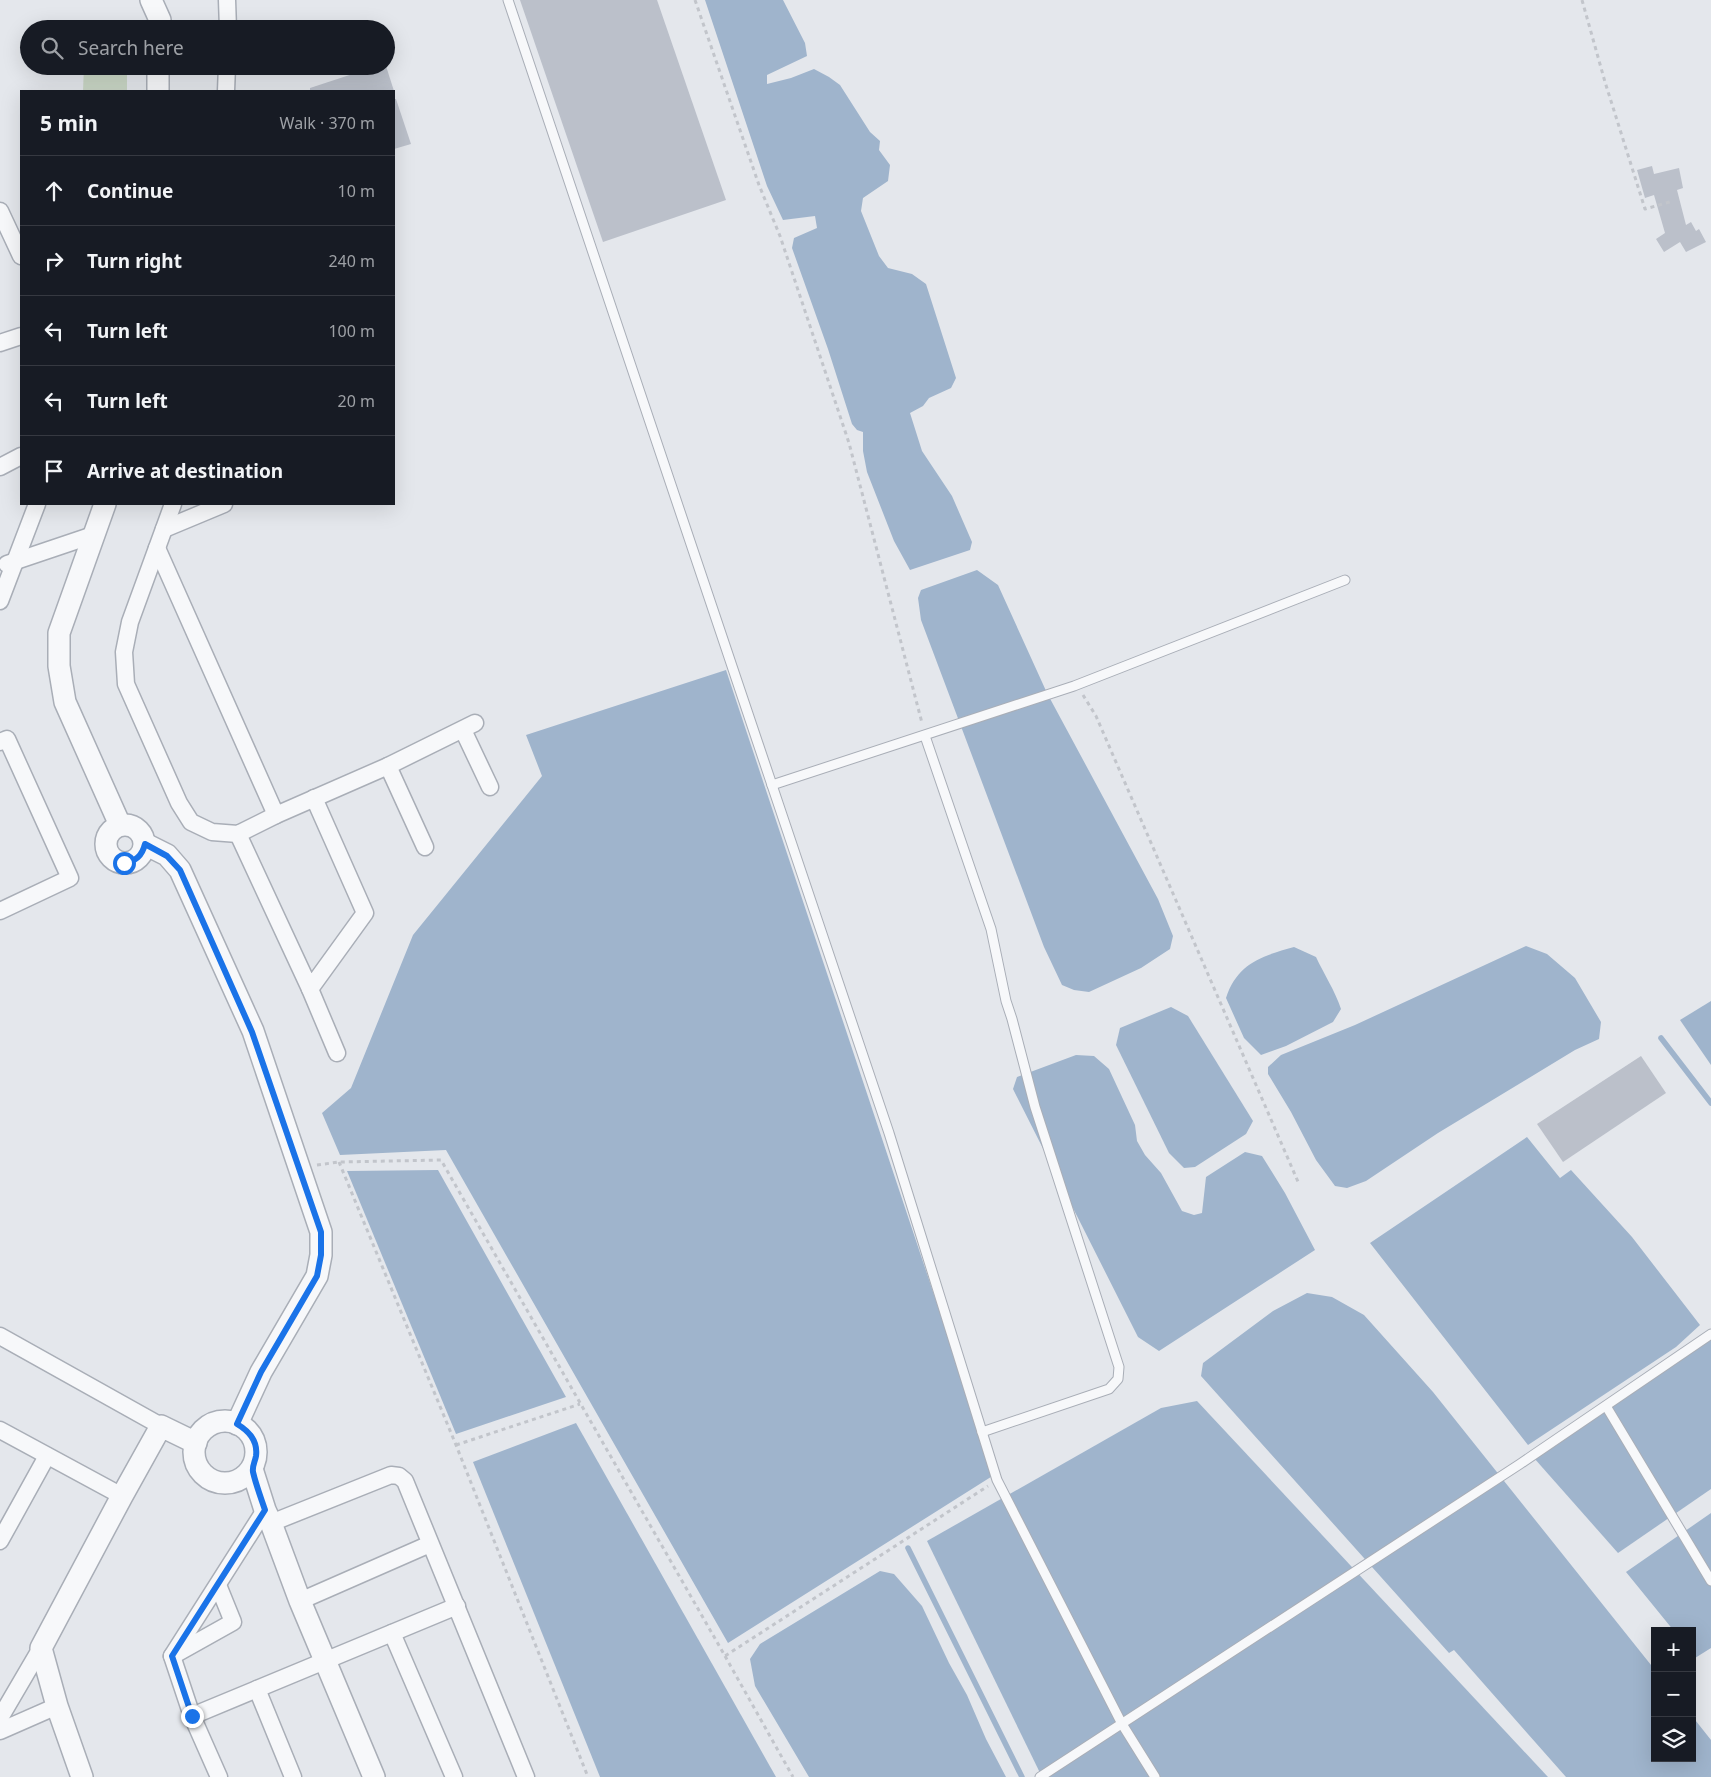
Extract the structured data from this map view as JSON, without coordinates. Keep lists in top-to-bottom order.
{
  "page": {
    "search": "Search here",
    "heading": ["5 min", "Walk · 370 m"],
    "list": [
      ["Continue", "10 m"],
      ["Turn right", "240 m"],
      ["Turn left", "100 m"],
      ["Turn left", "20 m"],
      "Arrive at destination"
    ],
    "map_buttons": ["+", "−"]
  }
}
